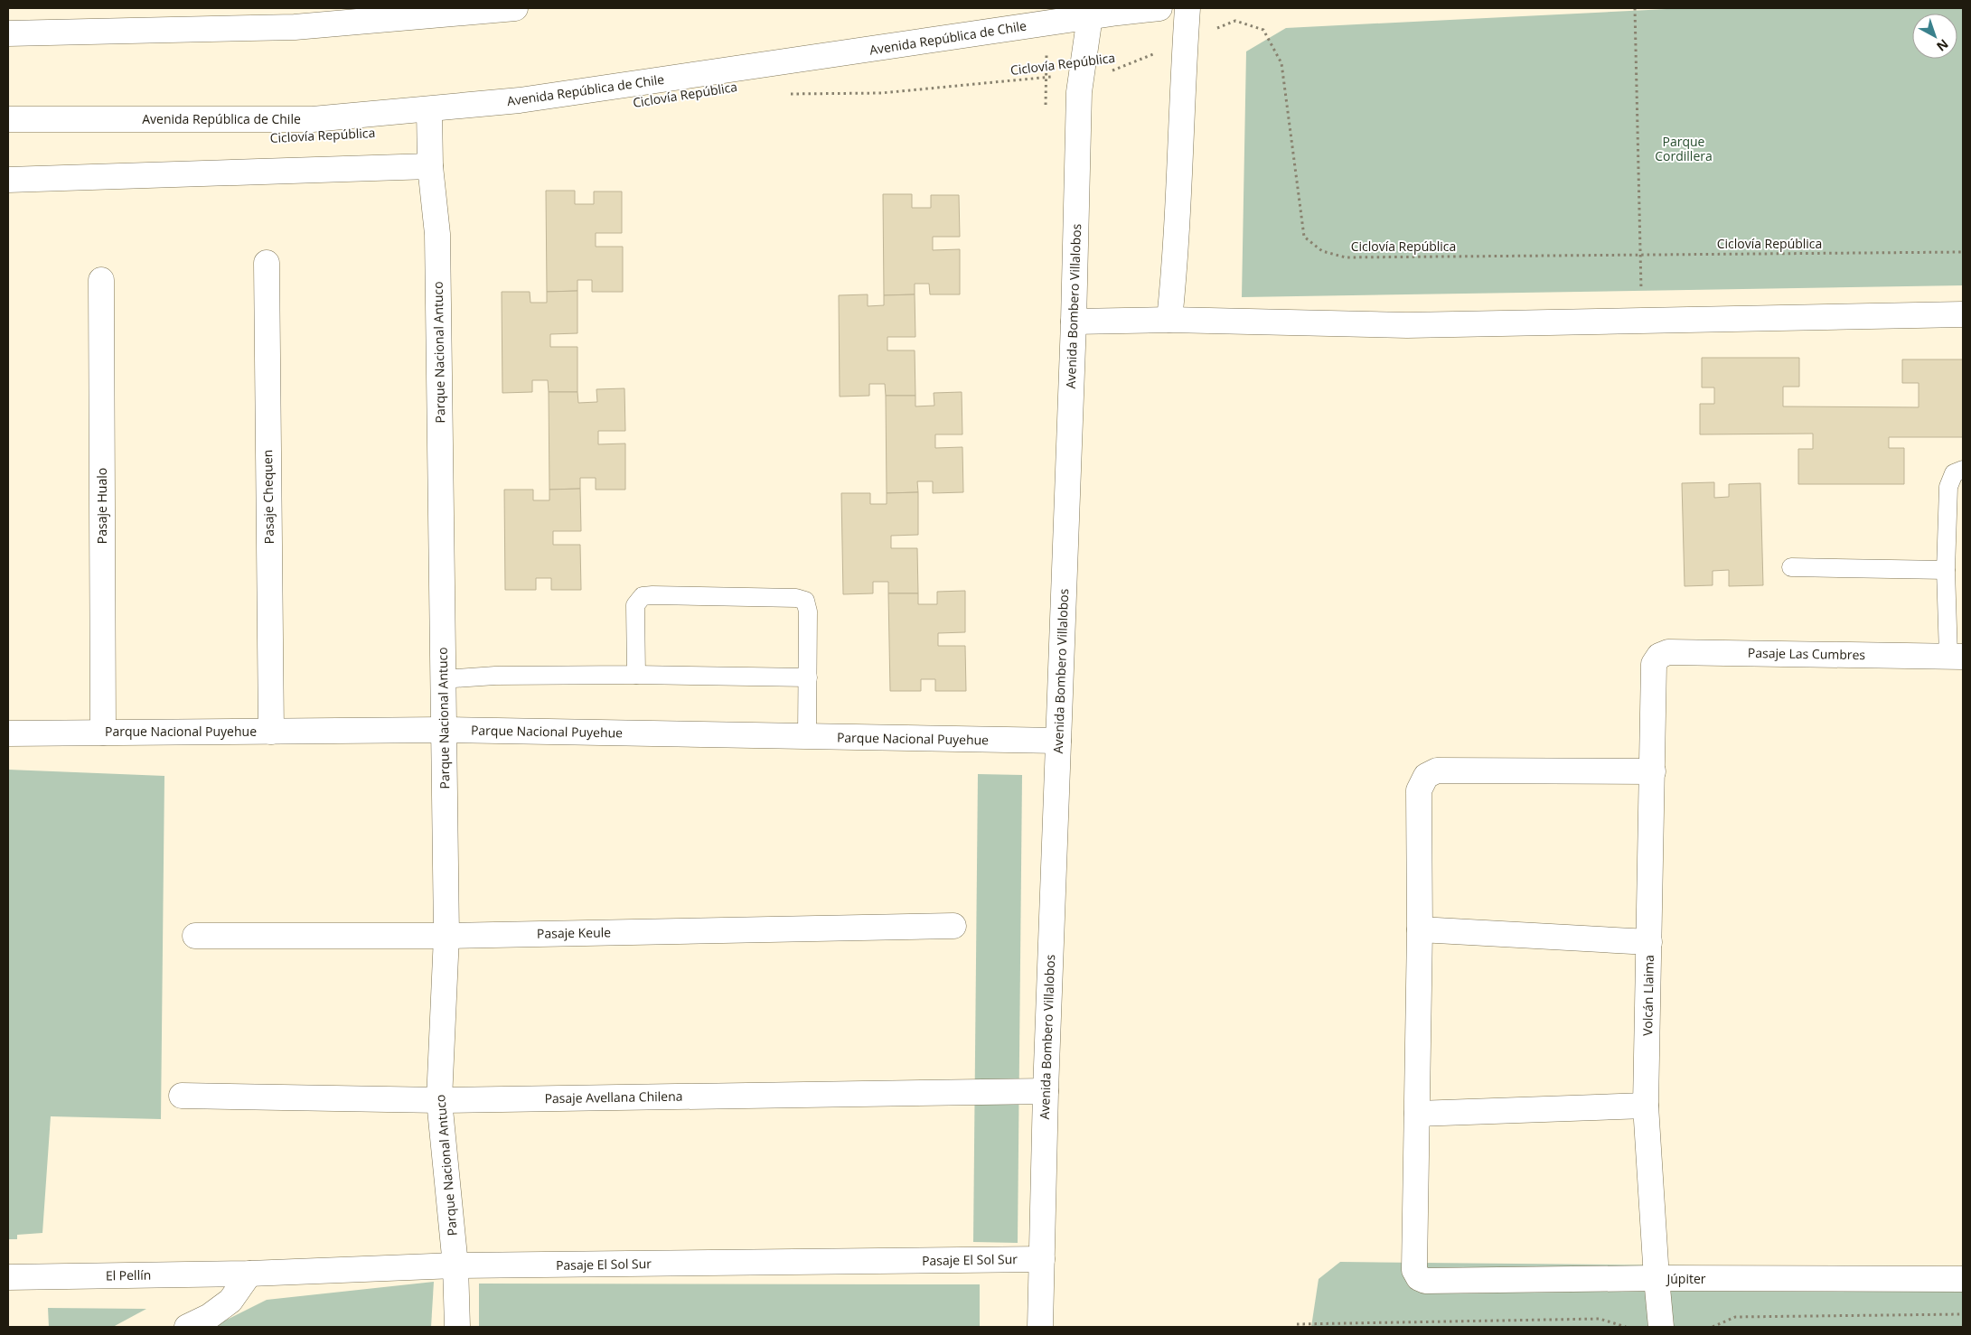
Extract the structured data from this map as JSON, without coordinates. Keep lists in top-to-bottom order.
{
  "streets": {
    "street": [
      "Avenida República de Chile",
      "Avenida Bombero Villalobos",
      "Parque Nacional Antuco",
      "Pasaje Chequen",
      "Pasaje Hualo",
      "Pasaje Las Cumbres",
      "Parque Nacional Puyehue",
      "Pasaje Keule",
      "Volcán Llaima",
      "Pasaje Avellana Chilena",
      "Pasaje El Sol Sur",
      "El Pellín",
      "Júpiter"
    ],
    "path": ["Ciclovía República"]
  },
  "crossings": [
    ["Avenida República de Chile", "Avenida Bombero Villalobos"],
    ["Avenida República de Chile", "Parque Nacional Antuco"],
    ["Ciclovía República", "Avenida Bombero Villalobos"],
    ["Avenida Bombero Villalobos", "Parque Nacional Puyehue"],
    ["Avenida Bombero Villalobos", "Pasaje Avellana Chilena"],
    ["Avenida Bombero Villalobos", "Pasaje El Sol Sur"],
    ["Parque Nacional Antuco", "Parque Nacional Puyehue"],
    ["Parque Nacional Antuco", "Pasaje Keule"],
    ["Parque Nacional Antuco", "Pasaje Avellana Chilena"],
    ["Parque Nacional Antuco", "Pasaje El Sol Sur"],
    ["Pasaje Chequen", "Parque Nacional Puyehue"],
    ["Pasaje Hualo", "Parque Nacional Puyehue"],
    ["Pasaje Las Cumbres", "Volcán Llaima"],
    ["Volcán Llaima", "Júpiter"],
    ["Pasaje El Sol Sur", "El Pellín"]
  ],
  "parks": ["Parque Cordillera"],
  "north": "bottom right"
}
